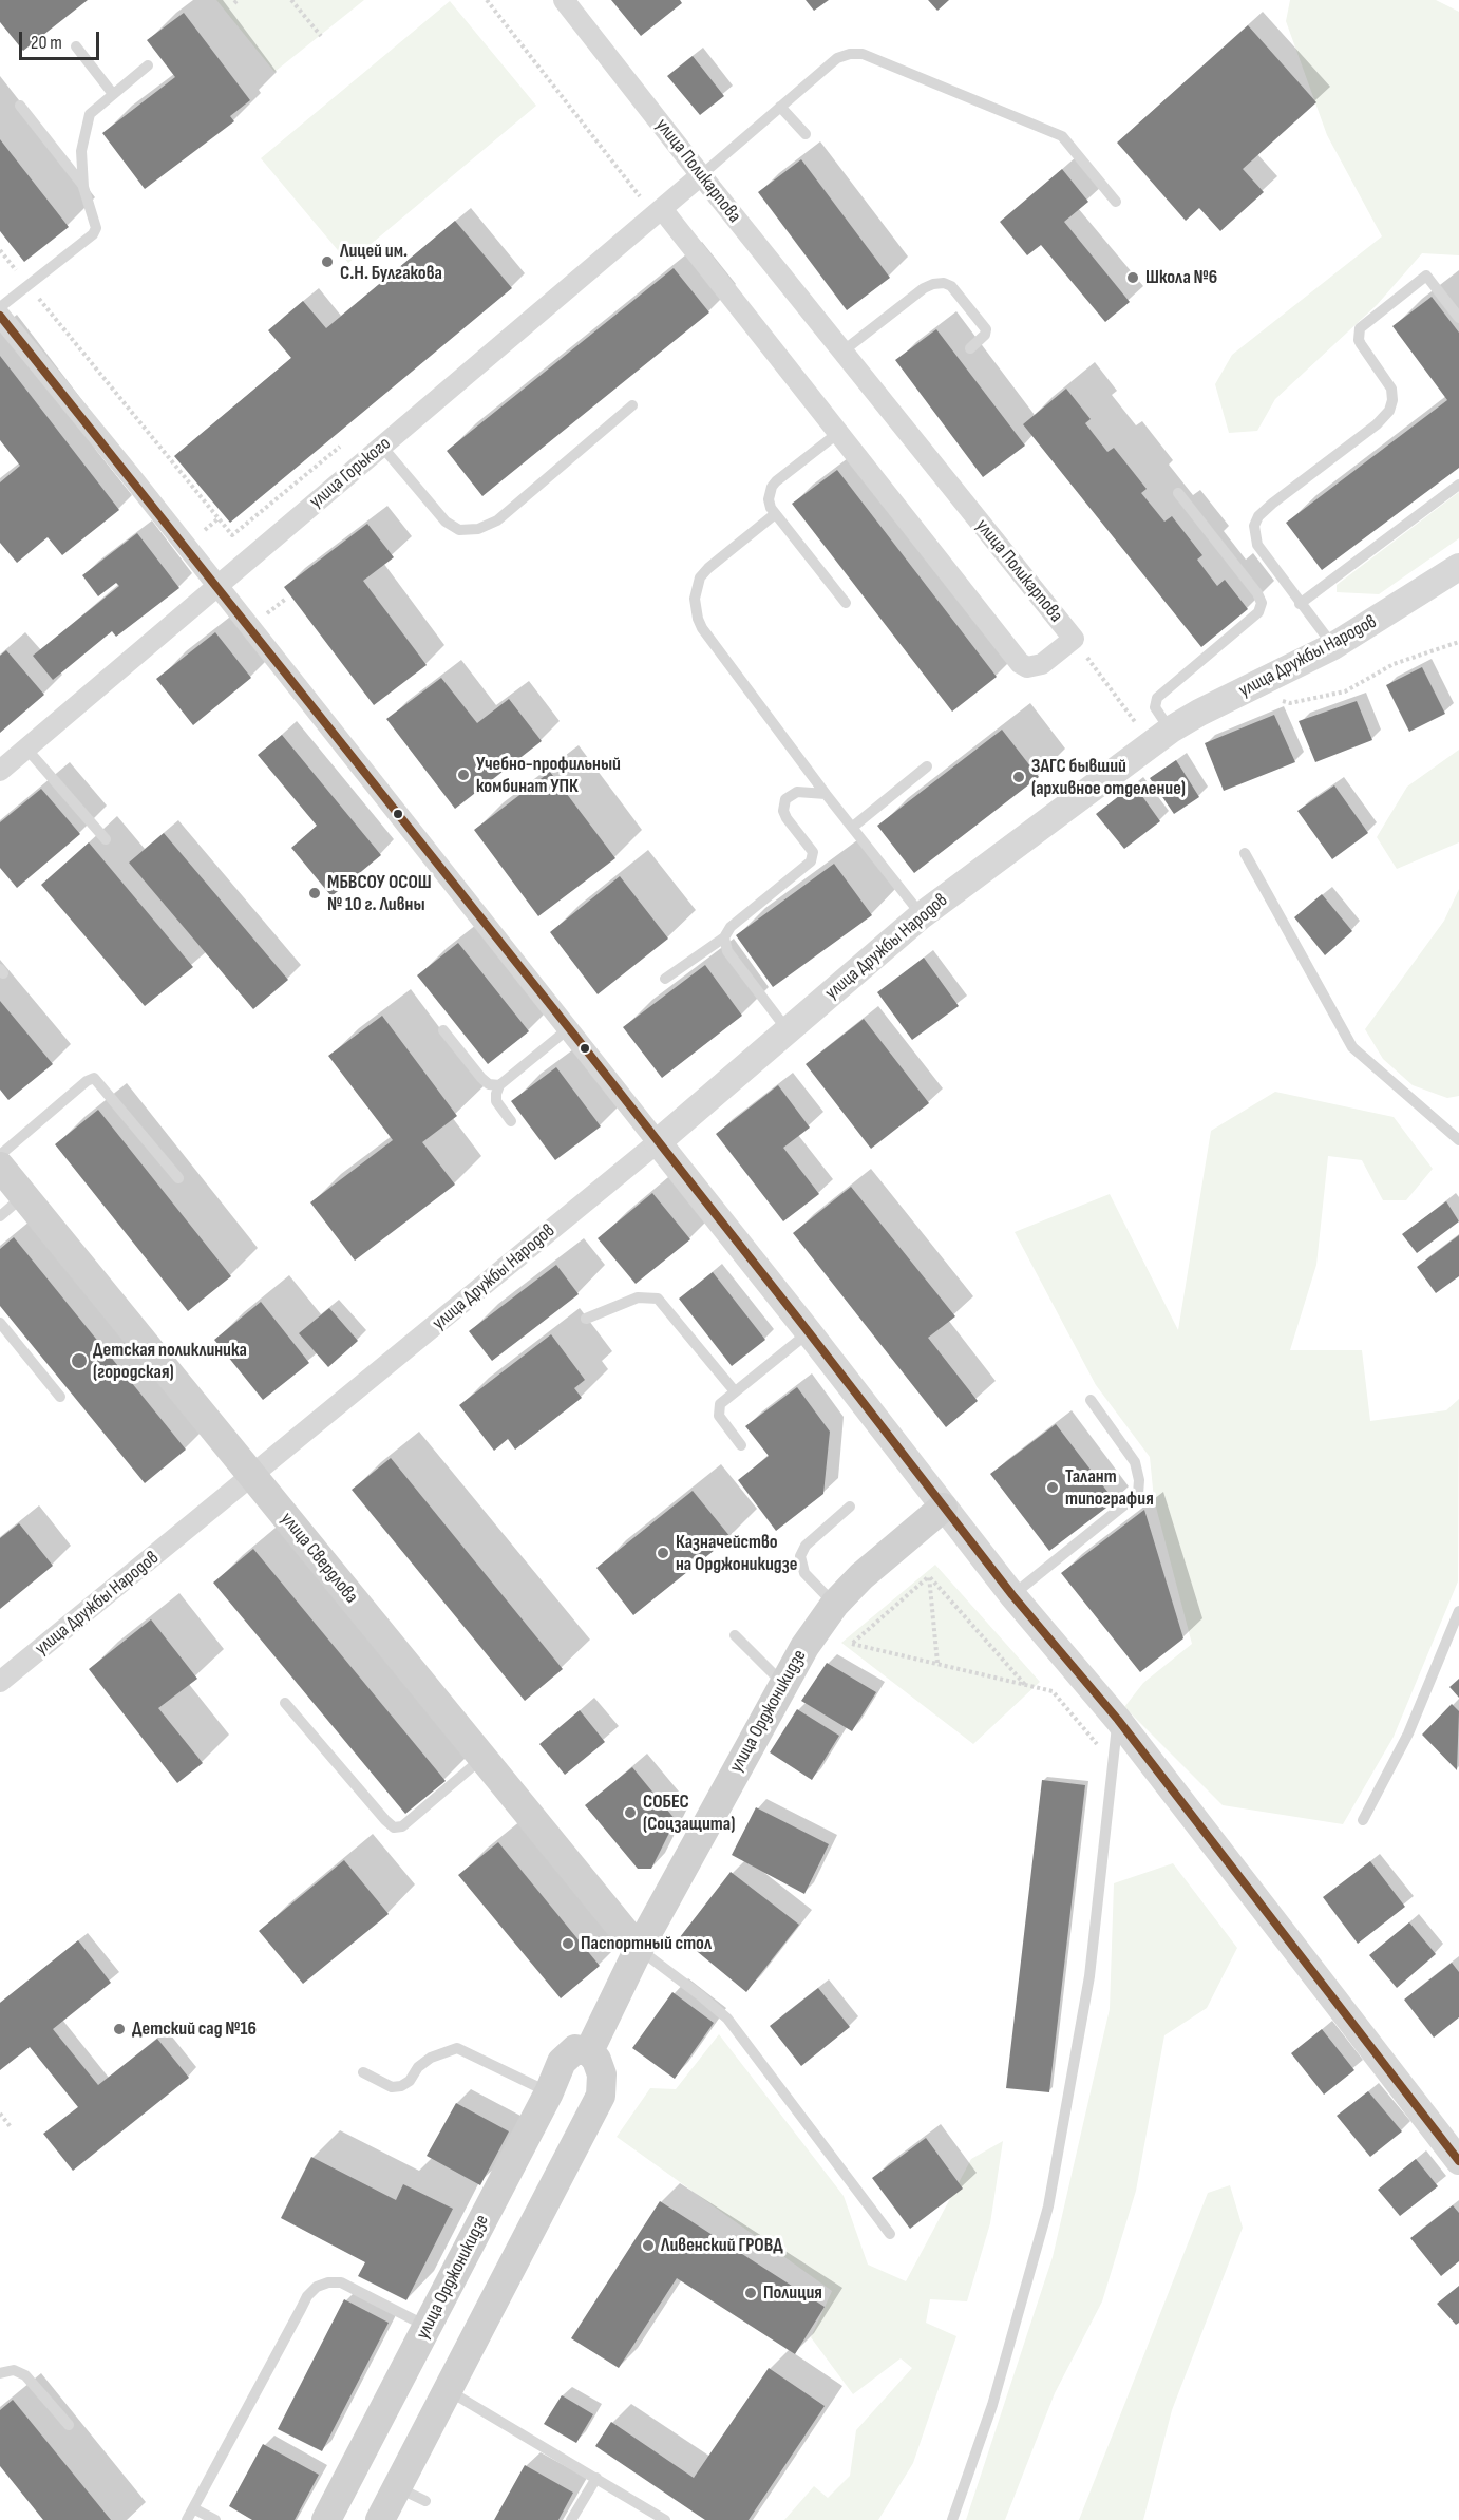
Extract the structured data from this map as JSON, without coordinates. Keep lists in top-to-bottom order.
{
  "streets": {
    "main road": ["улица Свердлова", "улица Орджоникидзе"],
    "street": ["улица Поликарпова", "улица Горького", "улица Дружбы Народов"]
  },
  "crossings": [
    ["улица Поликарпова", "улица Горького"],
    ["улица Дружбы Народов", "улица Свердлова"],
    ["улица Свердлова", "улица Орджоникидзе"]
  ],
  "places": [
    "Лицей им. С.Н. Булгакова",
    "Школа №6",
    "Учебно-профильный комбинат УПК",
    "ЗАГС бывший (архивное отделение)",
    "МБВСОУ ОСОШ № 10 г. Ливны",
    "Детская поликлиника (городская)",
    "Талант типография",
    "Казначейство на Орджоникидзе",
    "СОБЕС (Соцзащита)",
    "Паспортный стол",
    "Детский сад №16",
    "Ливенский ГРОВД",
    "Полиция"
  ],
  "scale_bar": "20 m"
}
